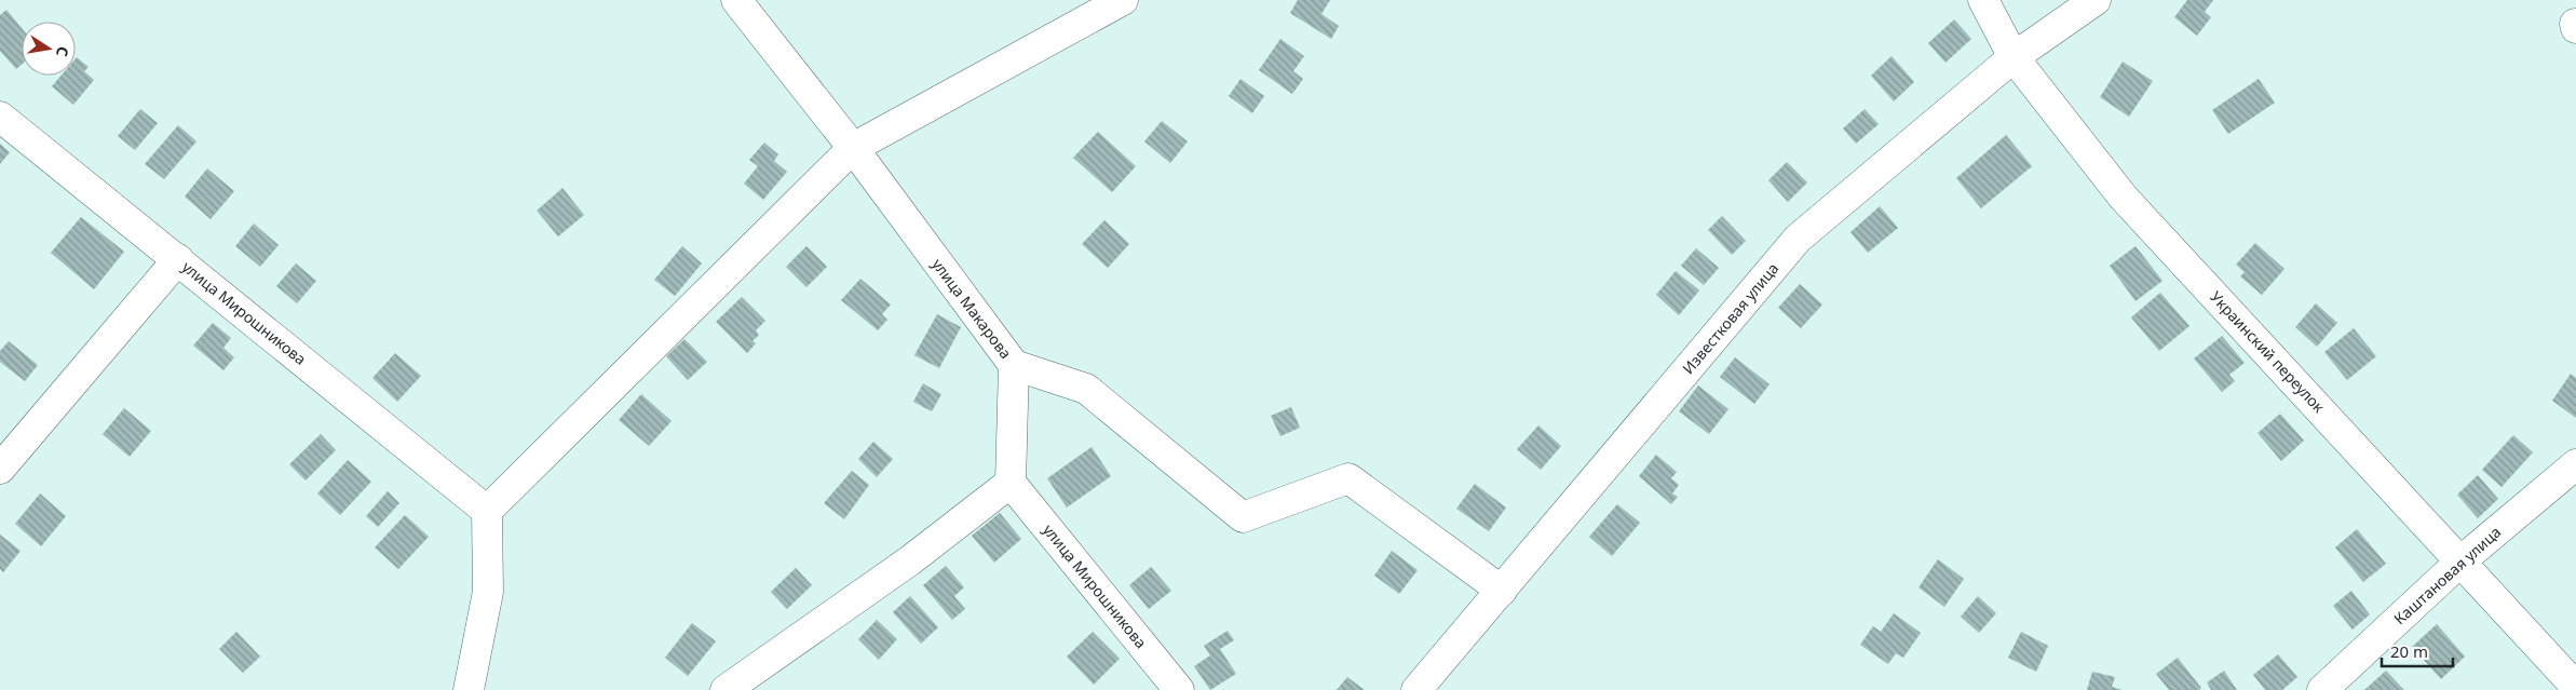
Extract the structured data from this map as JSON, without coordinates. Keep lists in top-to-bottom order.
{
  "streets": {
    "street": [
      "улица Макарова",
      "улица Мирошникова",
      "Известковая улица",
      "Украинский переулок",
      "Каштановая улица"
    ]
  },
  "crossings": [
    ["улица Макарова", "улица Мирошникова"],
    ["Известковая улица", "Украинский переулок"],
    ["Украинский переулок", "Каштановая улица"]
  ],
  "scale_bar": "20 m",
  "north": "right"
}
